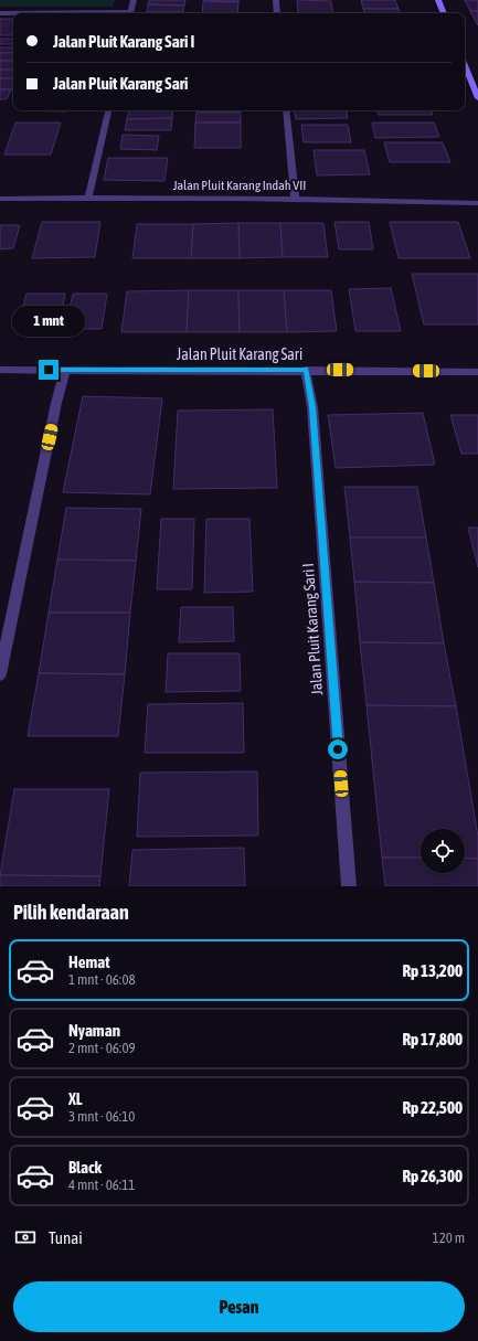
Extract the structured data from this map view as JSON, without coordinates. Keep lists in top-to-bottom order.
{
  "streets": {
    "street": ["Jalan Pluit Karang Indah VII", "Jalan Pluit Karang Sari", "Jalan Pluit Karang Sari I"]
  },
  "crossings": [
    ["Jalan Pluit Karang Sari", "Jalan Pluit Karang Sari I"]
  ],
  "page": {
    "banner": ["Jalan Pluit Karang Sari I", "Jalan Pluit Karang Sari"],
    "bubble": "1 mnt",
    "heading": "Pilih kendaraan",
    "list": [
      {
        "name": "Hemat",
        "note": "1 mnt · 06:08",
        "value": "Rp 13,200"
      },
      {
        "name": "Nyaman",
        "note": "2 mnt · 06:09",
        "value": "Rp 17,800"
      },
      {
        "name": "XL",
        "note": "3 mnt · 06:10",
        "value": "Rp 22,500"
      },
      {
        "name": "Black",
        "note": "4 mnt · 06:11",
        "value": "Rp 26,300"
      }
    ],
    "pay": ["Tunai", "120 m"],
    "buttons": "Pesan"
  }
}
